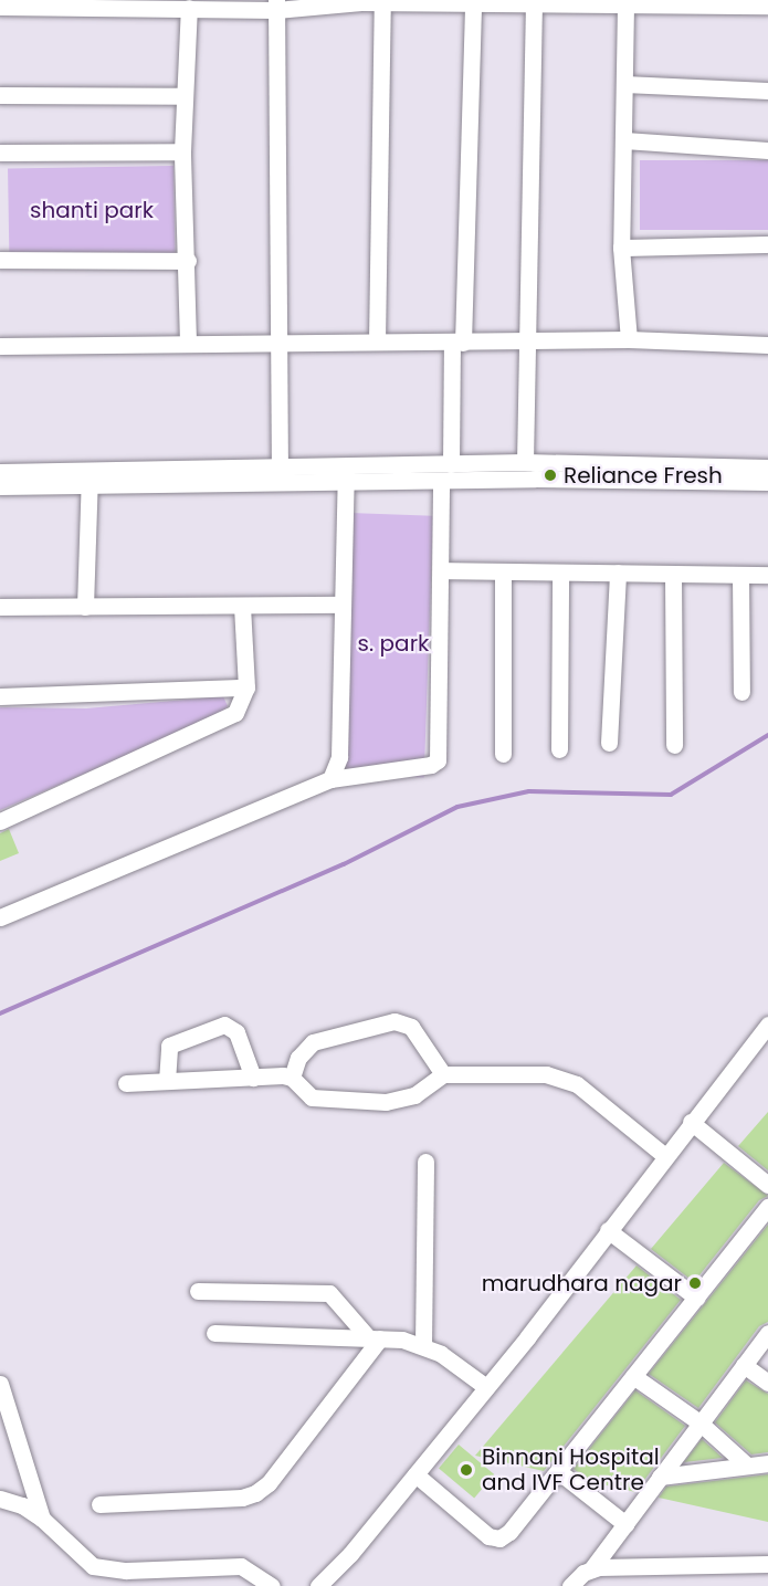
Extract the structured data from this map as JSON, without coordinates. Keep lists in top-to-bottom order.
{
  "parks": ["shanti park", "s. park"],
  "places": ["Reliance Fresh", "marudhara nagar", "Binnani Hospital and IVF Centre"]
}
